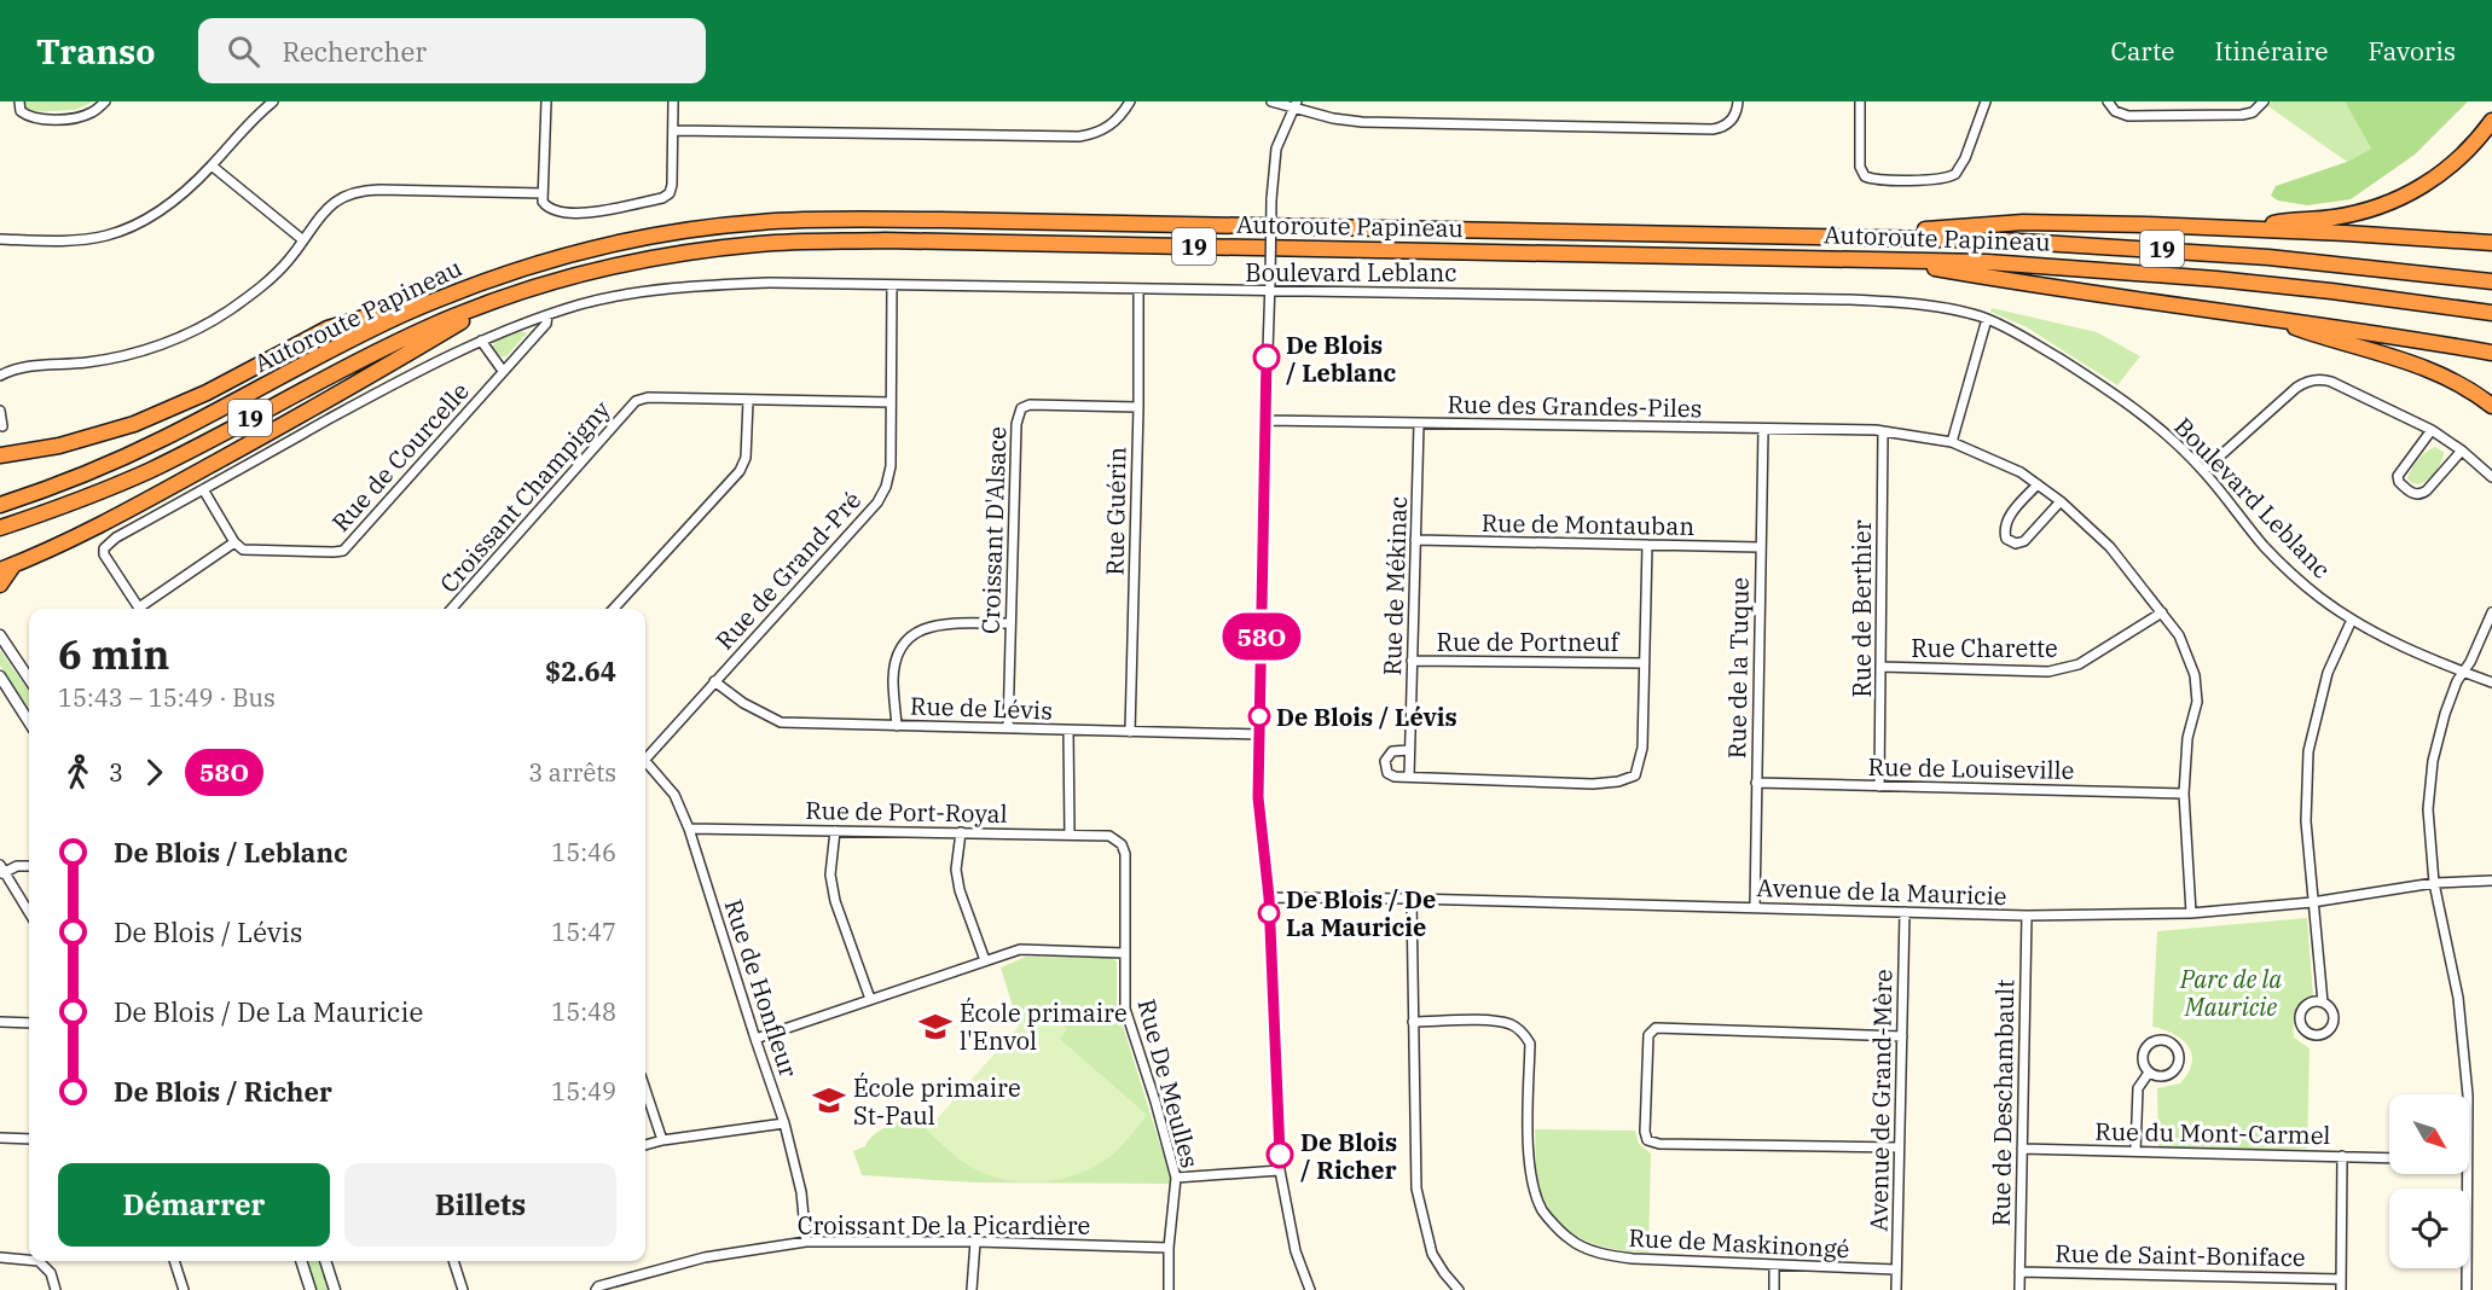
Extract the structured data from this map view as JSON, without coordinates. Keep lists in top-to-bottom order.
{
  "streets": {
    "highway": ["Autoroute Papineau", "19"],
    "street": [
      "Boulevard Leblanc",
      "Rue des Grandes-Piles",
      "Rue de Courcelle",
      "Croissant Champigny",
      "Rue Guérin",
      "Rue de Montauban",
      "Croissant D'Alsace",
      "Rue de Grand-Pré",
      "Rue de Mékinac",
      "Rue de Berthier",
      "Rue de Portneuf",
      "Rue Charette",
      "Rue de la Tuque",
      "Rue de Lévis",
      "Rue de Louiseville",
      "Rue de Port-Royal",
      "Avenue de la Mauricie",
      "Rue de Honfleur",
      "Rue De Meulles",
      "Avenue de Grand-Mère",
      "Rue de Deschambault",
      "Rue du Mont-Carmel",
      "Croissant De la Picardière",
      "Rue de Maskinongé",
      "Rue de Saint-Boniface"
    ]
  },
  "crossings": [
    ["Boulevard Leblanc", "Rue de Courcelle"],
    ["Boulevard Leblanc", "Rue Guérin"],
    ["Boulevard Leblanc", "Rue de Grand-Pré"],
    ["Rue des Grandes-Piles", "Rue de Mékinac"],
    ["Rue des Grandes-Piles", "Rue de Berthier"],
    ["Rue des Grandes-Piles", "Rue Charette"],
    ["Rue des Grandes-Piles", "Rue de la Tuque"],
    ["Rue des Grandes-Piles", "Rue de Louiseville"],
    ["Rue des Grandes-Piles", "Avenue de la Mauricie"],
    ["Croissant Champigny", "Rue de Grand-Pré"],
    ["Rue Guérin", "Croissant D'Alsace"],
    ["Rue Guérin", "Rue de Lévis"],
    ["Rue de Montauban", "Rue de Mékinac"],
    ["Rue de Montauban", "Rue de la Tuque"],
    ["Croissant D'Alsace", "Rue de Lévis"],
    ["Rue de Grand-Pré", "Rue de Lévis"],
    ["Rue de Mékinac", "Rue de Portneuf"],
    ["Rue de Berthier", "Rue Charette"],
    ["Rue de Berthier", "Rue de Louiseville"],
    ["Rue de la Tuque", "Rue de Louiseville"],
    ["Rue de la Tuque", "Avenue de la Mauricie"],
    ["Rue de Port-Royal", "Rue de Honfleur"],
    ["Rue de Port-Royal", "Rue De Meulles"],
    ["Avenue de la Mauricie", "Avenue de Grand-Mère"],
    ["Avenue de la Mauricie", "Rue de Deschambault"],
    ["Rue de Honfleur", "Croissant De la Picardière"],
    ["Rue De Meulles", "Croissant De la Picardière"],
    ["Avenue de Grand-Mère", "Rue de Maskinongé"],
    ["Rue de Deschambault", "Rue du Mont-Carmel"],
    ["Rue de Deschambault", "Rue de Saint-Boniface"]
  ],
  "parks": ["Parc de la Mauricie"],
  "places": {
    "other": [
      "De Blois / Leblanc",
      "De Blois / Lévis",
      "De Blois / De La Mauricie",
      "De Blois / Richer"
    ],
    "school or university": ["École primaire l'Envol", "École primaire St-Paul"]
  },
  "lines": ["bus line 58O"],
  "north": "bottom right",
  "page": {
    "header": "Transo",
    "search": "Rechercher",
    "nav": ["Carte", "Itinéraire", "Favoris"],
    "on_map": "58O",
    "heading": ["6 min", "15:43 – 15:49 · Bus", "$2.64"],
    "legs": ["3", "58O", "3 arrêts"],
    "list": [
      {
        "name": "De Blois / Leblanc",
        "value": "15:46"
      },
      {
        "name": "De Blois / Lévis",
        "value": "15:47"
      },
      {
        "name": "De Blois / De La Mauricie",
        "value": "15:48"
      },
      {
        "name": "De Blois / Richer",
        "value": "15:49"
      }
    ],
    "buttons": ["Démarrer", "Billets"]
  }
}
